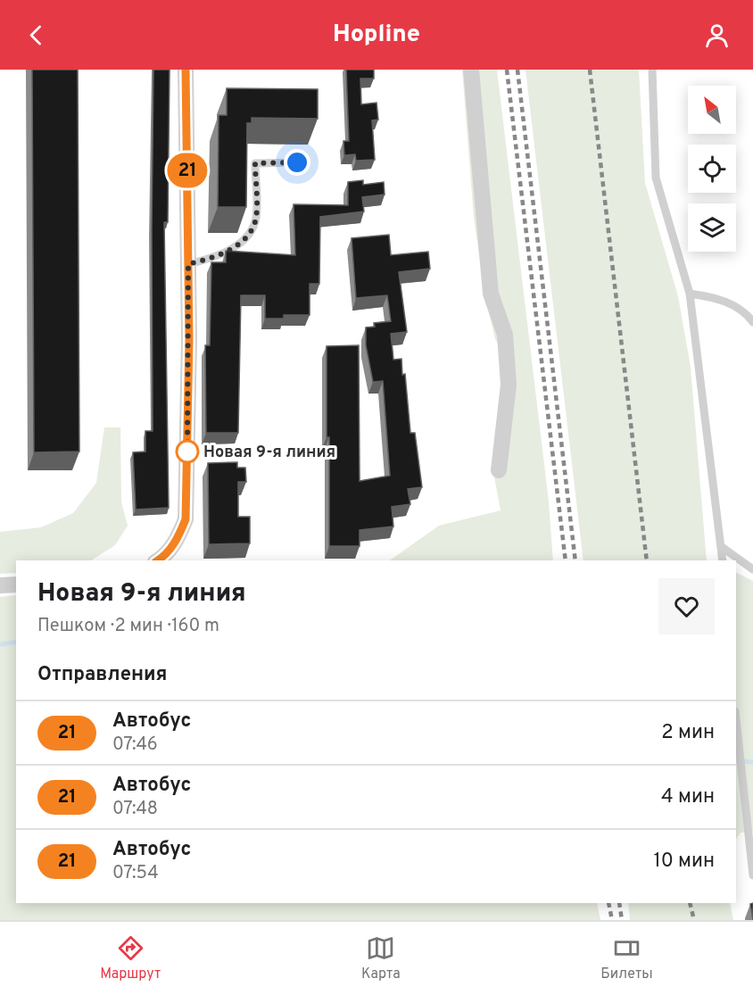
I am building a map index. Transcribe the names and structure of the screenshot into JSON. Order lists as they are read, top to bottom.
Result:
{
  "places": ["Новая 9-я линия"],
  "lines": ["bus line 21"],
  "north": "top left",
  "page": {
    "header": "Hopline",
    "on_map": "21",
    "heading": [
      ["Новая 9-я линия", "Пешком · 2 мин · 160 m"],
      "Отправления"
    ],
    "list": [
      {
        "mark": "21",
        "name": "Автобус",
        "note": "07:46",
        "value": "2 мин"
      },
      {
        "mark": "21",
        "name": "Автобус",
        "note": "07:48",
        "value": "4 мин"
      },
      {
        "mark": "21",
        "name": "Автобус",
        "note": "07:54",
        "value": "10 мин"
      }
    ],
    "tabs": ["Маршрут", "Карта", "Билеты"]
  }
}
